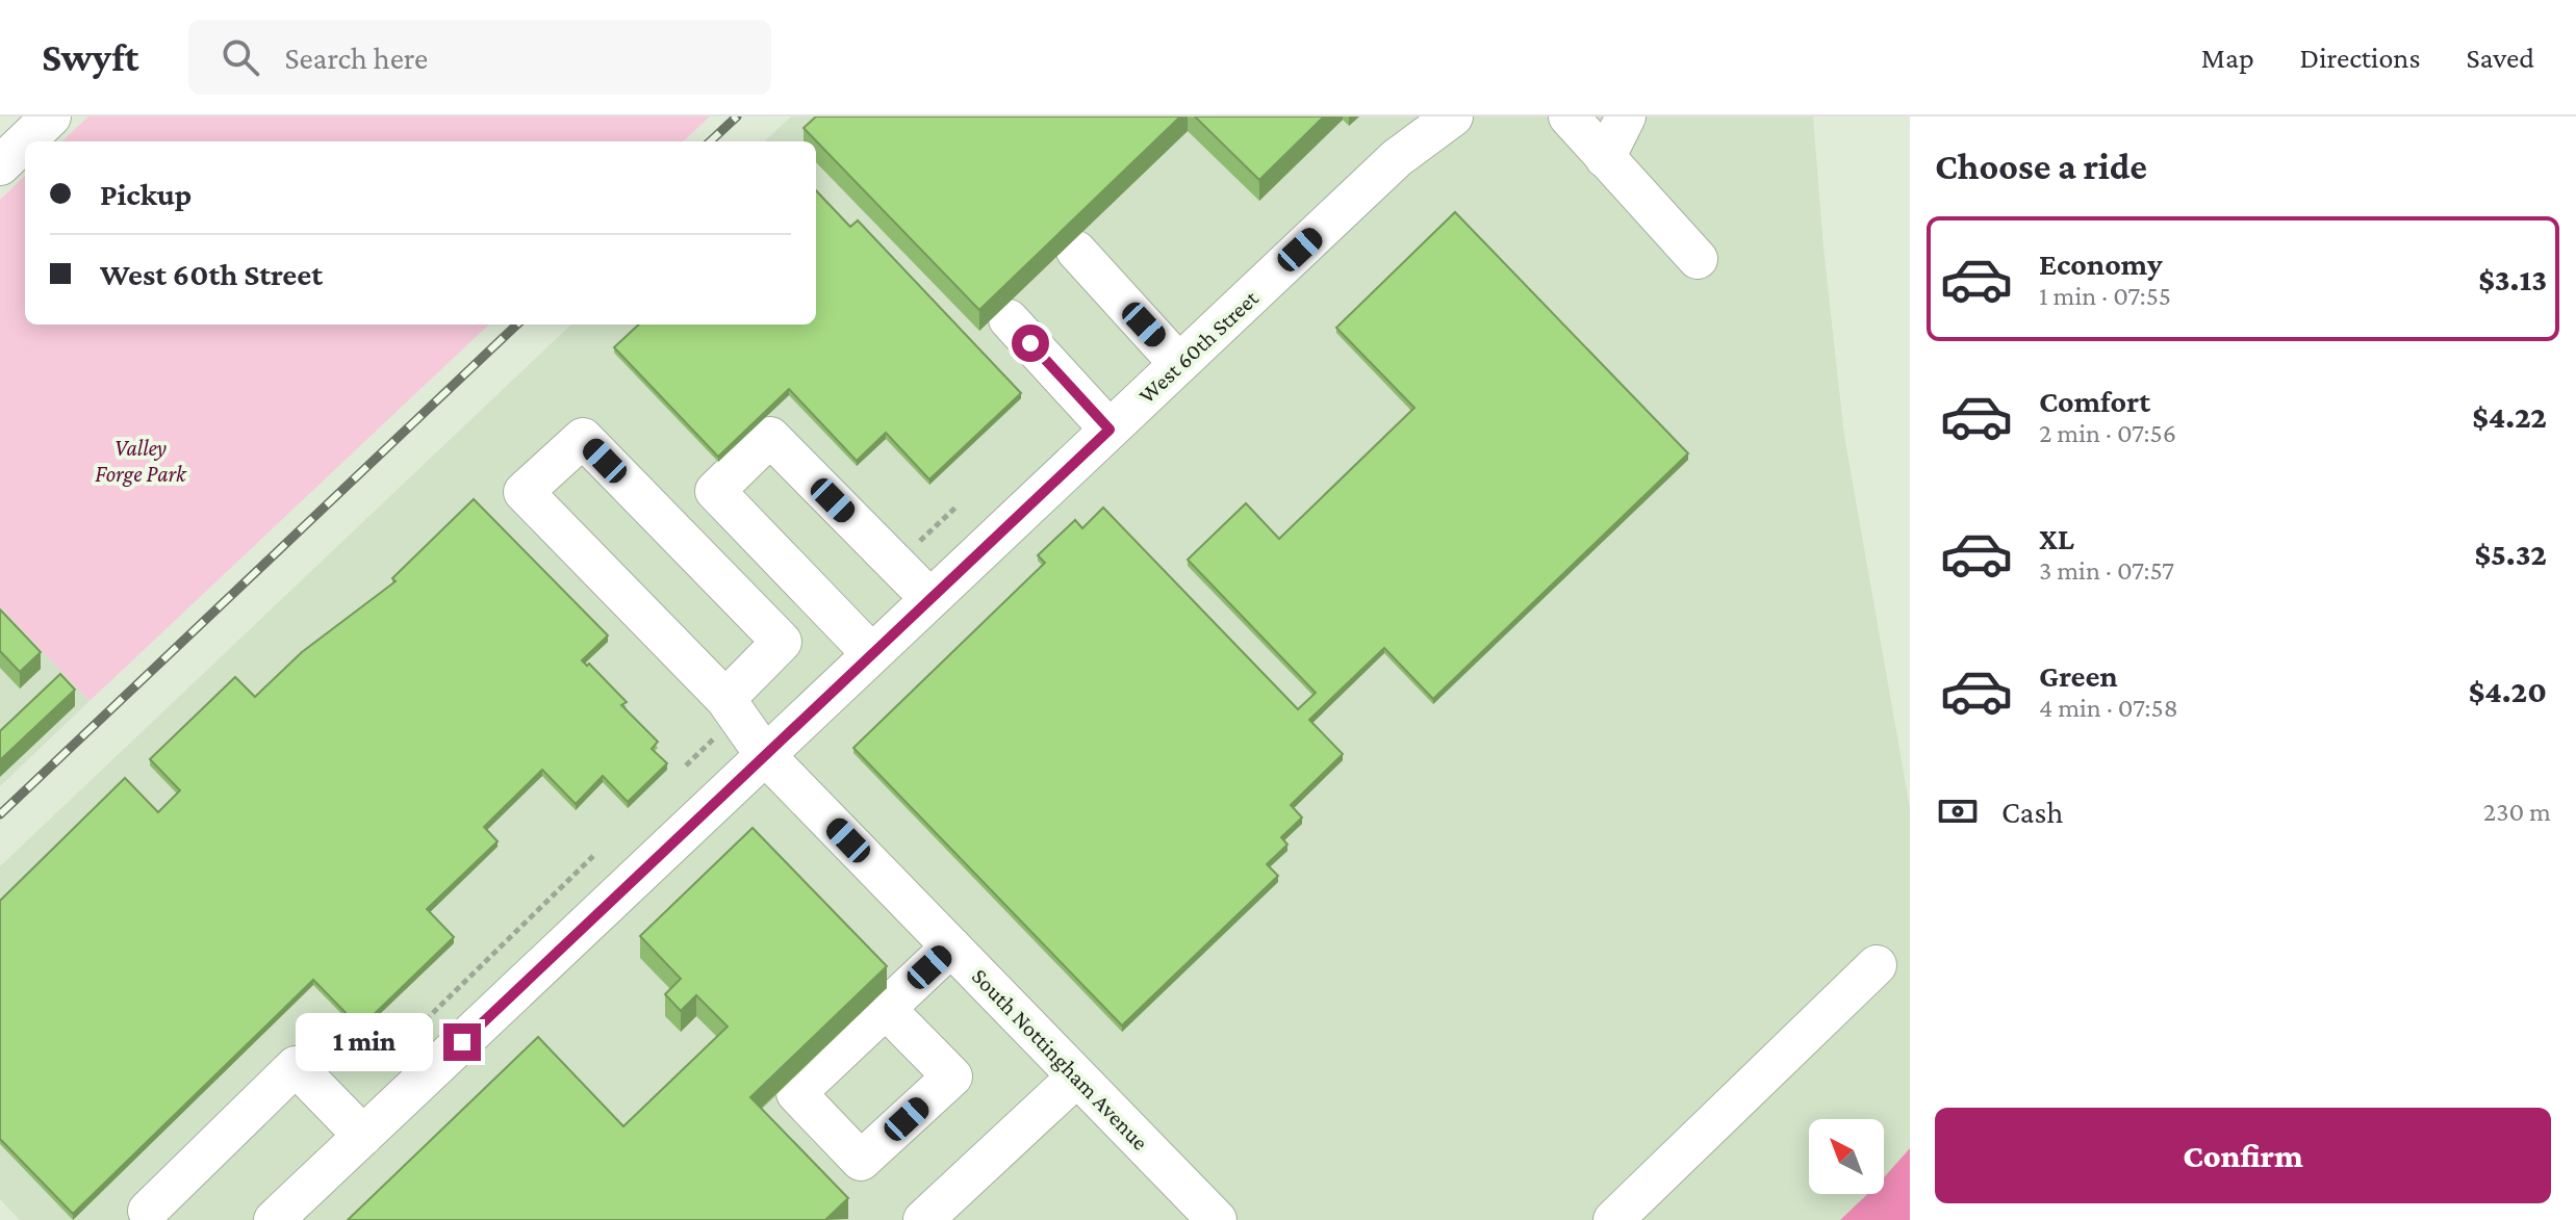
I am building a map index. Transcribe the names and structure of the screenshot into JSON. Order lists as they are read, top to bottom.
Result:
{
  "streets": {
    "street": ["West 60th Street", "South Nottingham Avenue"]
  },
  "crossings": [
    ["West 60th Street", "South Nottingham Avenue"]
  ],
  "parks": ["Valley Forge Park"],
  "north": "top left",
  "page": {
    "header": "Swyft",
    "search": "Search here",
    "nav": ["Map", "Directions", "Saved"],
    "heading": "Choose a ride",
    "banner": ["Pickup", "West 60th Street"],
    "list": [
      {
        "name": "Economy",
        "note": "1 min · 07:55",
        "value": "$3.13"
      },
      {
        "name": "Comfort",
        "note": "2 min · 07:56",
        "value": "$4.22"
      },
      {
        "name": "XL",
        "note": "3 min · 07:57",
        "value": "$5.32"
      },
      {
        "name": "Green",
        "note": "4 min · 07:58",
        "value": "$4.20"
      }
    ],
    "pay": ["Cash", "230 m"],
    "bubble": "1 min",
    "buttons": "Confirm"
  }
}
